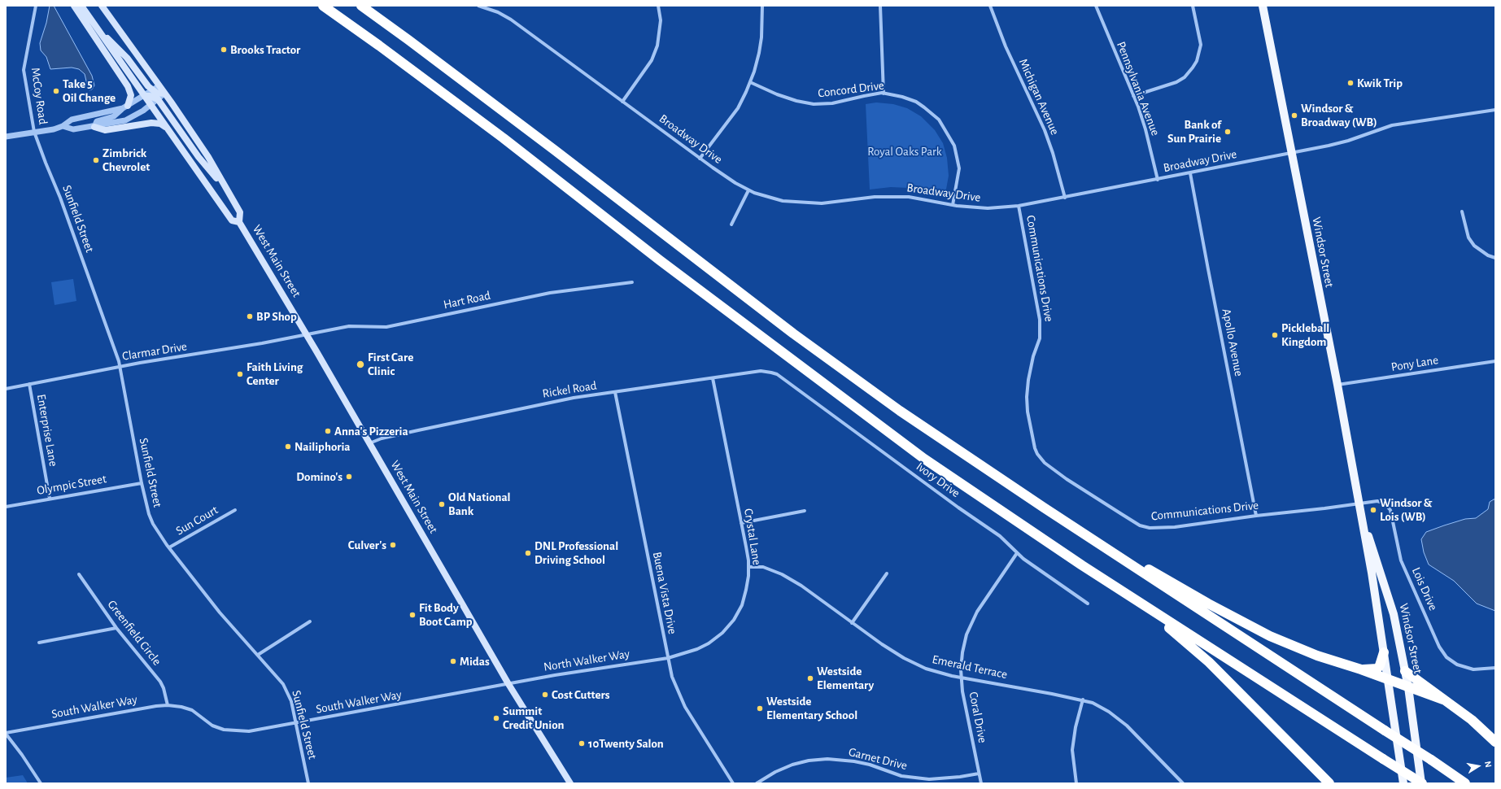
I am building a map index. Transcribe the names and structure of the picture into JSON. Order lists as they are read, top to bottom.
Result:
{
  "streets": {
    "main road": ["Windsor Street", "West Main Street"],
    "street": [
      "Pennsylvania Avenue",
      "Concord Drive",
      "McCoy Road",
      "Michigan Avenue",
      "Broadway Drive",
      "Sunfield Street",
      "Communications Drive",
      "Hart Road",
      "Apollo Avenue",
      "Clarmar Drive",
      "Pony Lane",
      "Rickel Road",
      "Enterprise Lane",
      "Ivory Drive",
      "Olympic Street",
      "Sun Court",
      "Crystal Lane",
      "Lois Drive",
      "Buena Vista Drive",
      "Greenfield Circle",
      "North Walker Way",
      "Emerald Terrace",
      "South Walker Way",
      "Coral Drive",
      "Garnet Drive"
    ]
  },
  "crossings": [
    ["Pennsylvania Avenue", "Broadway Drive"],
    ["Concord Drive", "Broadway Drive"],
    ["McCoy Road", "Sunfield Street"],
    ["Michigan Avenue", "Broadway Drive"],
    ["Broadway Drive", "Windsor Street"],
    ["Broadway Drive", "Communications Drive"],
    ["Broadway Drive", "Apollo Avenue"],
    ["Sunfield Street", "Clarmar Drive"],
    ["Sunfield Street", "Olympic Street"],
    ["Sunfield Street", "Sun Court"],
    ["Sunfield Street", "South Walker Way"],
    ["Windsor Street", "Communications Drive"],
    ["Windsor Street", "Pony Lane"],
    ["Windsor Street", "Lois Drive"],
    ["West Main Street", "Hart Road"],
    ["West Main Street", "Clarmar Drive"],
    ["West Main Street", "Rickel Road"],
    ["West Main Street", "North Walker Way"],
    ["West Main Street", "South Walker Way"],
    ["Communications Drive", "Apollo Avenue"],
    ["Communications Drive", "Lois Drive"],
    ["Hart Road", "Clarmar Drive"],
    ["Clarmar Drive", "Enterprise Lane"],
    ["Rickel Road", "Ivory Drive"],
    ["Rickel Road", "Crystal Lane"],
    ["Rickel Road", "Buena Vista Drive"],
    ["Enterprise Lane", "Olympic Street"],
    ["Ivory Drive", "Coral Drive"],
    ["Crystal Lane", "Buena Vista Drive"],
    ["Crystal Lane", "North Walker Way"],
    ["Crystal Lane", "Emerald Terrace"],
    ["Buena Vista Drive", "North Walker Way"],
    ["Greenfield Circle", "South Walker Way"],
    ["North Walker Way", "South Walker Way"],
    ["Emerald Terrace", "Coral Drive"],
    ["Coral Drive", "Garnet Drive"]
  ],
  "parks": ["Royal Oaks Park"],
  "places": [
    "Brooks Tractor",
    "Kwik Trip",
    "Take 5 Oil Change",
    "Windsor & Broadway (WB)",
    "Bank of Sun Prairie",
    "Zimbrick Chevrolet",
    "BP Shop",
    "Pickleball Kingdom",
    "First Care Clinic",
    "Faith Living Center",
    "Anna's Pizzeria",
    "Nailiphoria",
    "Domino's",
    "Old National Bank",
    "Windsor & Lois (WB)",
    "Culver's",
    "DNL Professional Driving School",
    "Fit Body Boot Camp",
    "Midas",
    "Westside Elementary",
    "Cost Cutters",
    "Westside Elementary School",
    "Summit Credit Union",
    "10Twenty Salon"
  ],
  "north": "right"
}
